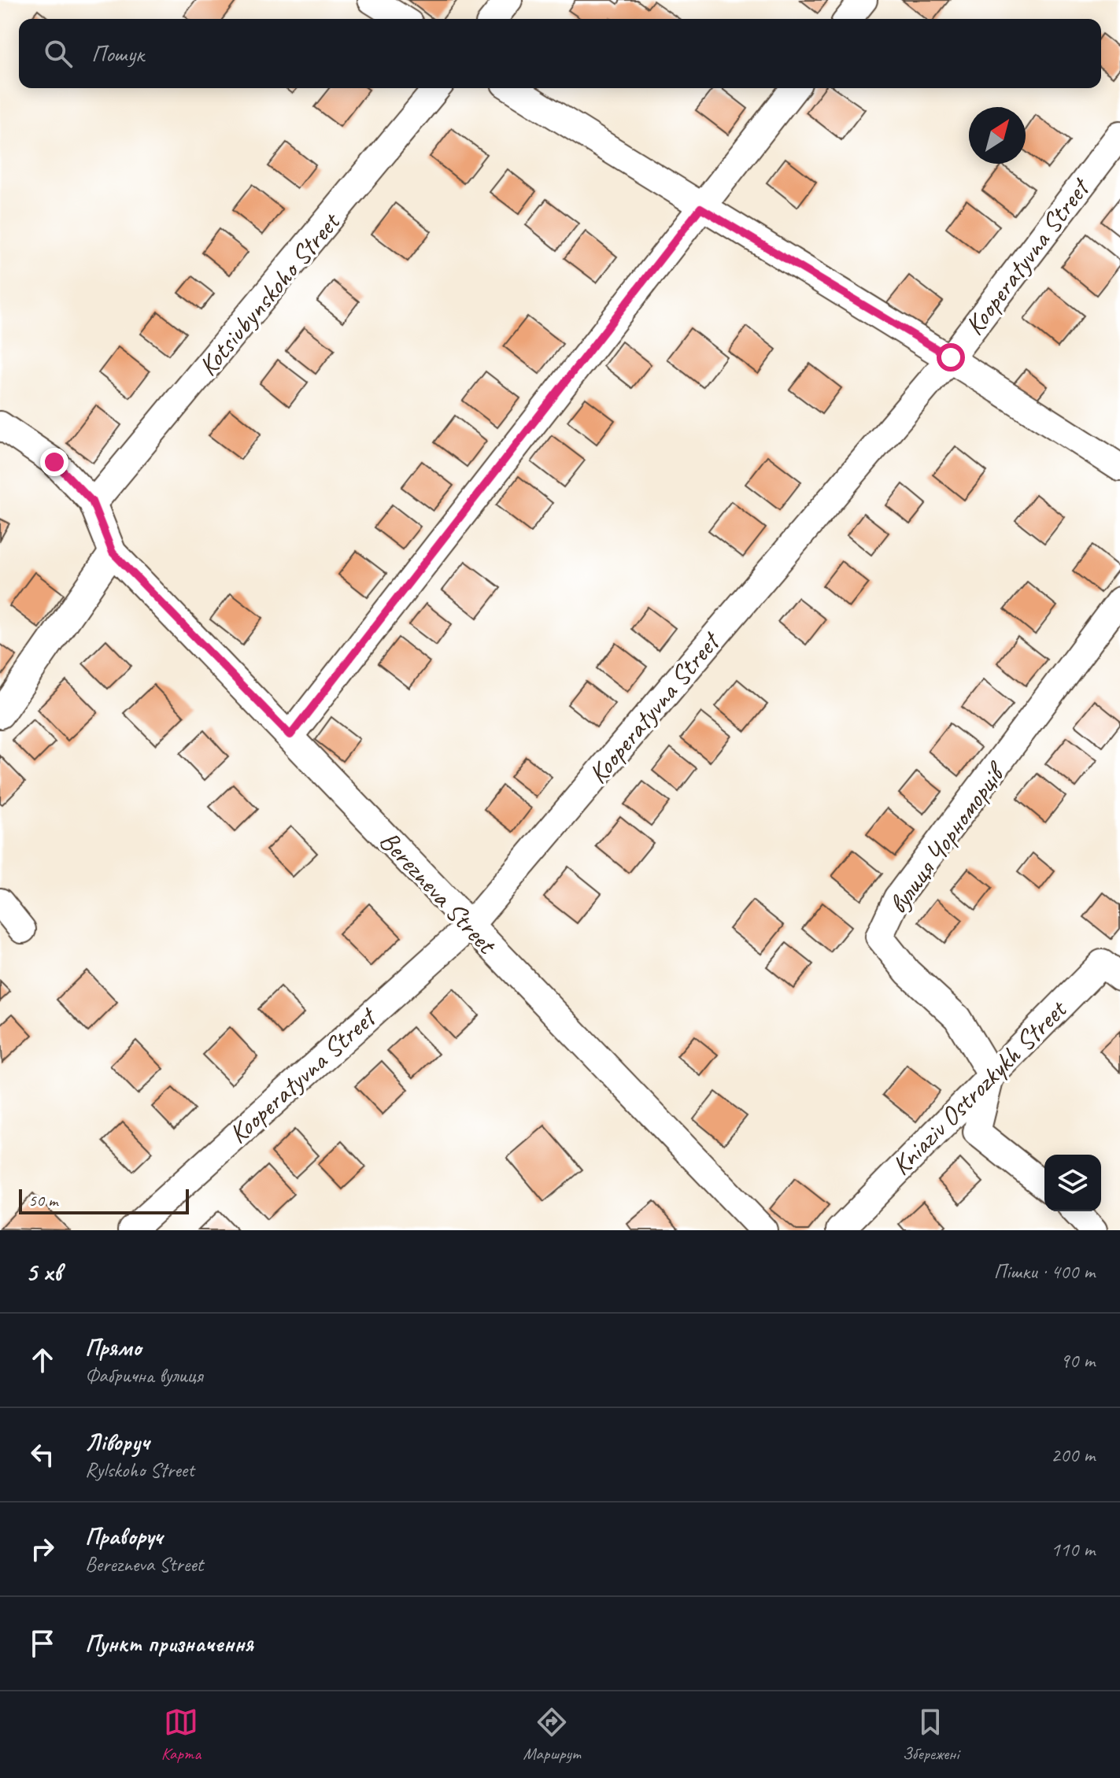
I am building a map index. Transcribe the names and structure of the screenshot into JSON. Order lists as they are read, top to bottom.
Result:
{
  "streets": {
    "street": [
      "Kooperatyvna Street",
      "Kotsiubynskoho Street",
      "вулиця Чорноморців",
      "Berezneva Street",
      "Kniaziv Ostrozkykh Street"
    ]
  },
  "crossings": [
    ["Kooperatyvna Street", "Berezneva Street"],
    ["Kotsiubynskoho Street", "Berezneva Street"],
    ["вулиця Чорноморців", "Kniaziv Ostrozkykh Street"]
  ],
  "scale_bar": "50 m",
  "north": "top right",
  "page": {
    "search": "Пошук",
    "scale": "50 m",
    "heading": ["5 хв", "Пішки · 400 m"],
    "list": [
      ["Прямо", "Фабрична вулиця", "90 m"],
      ["Ліворуч", "Rylskoho Street", "200 m"],
      ["Праворуч", "Berezneva Street", "110 m"],
      "Пункт призначення"
    ],
    "nav": ["Карта", "Маршрут", "Збережені"]
  }
}
